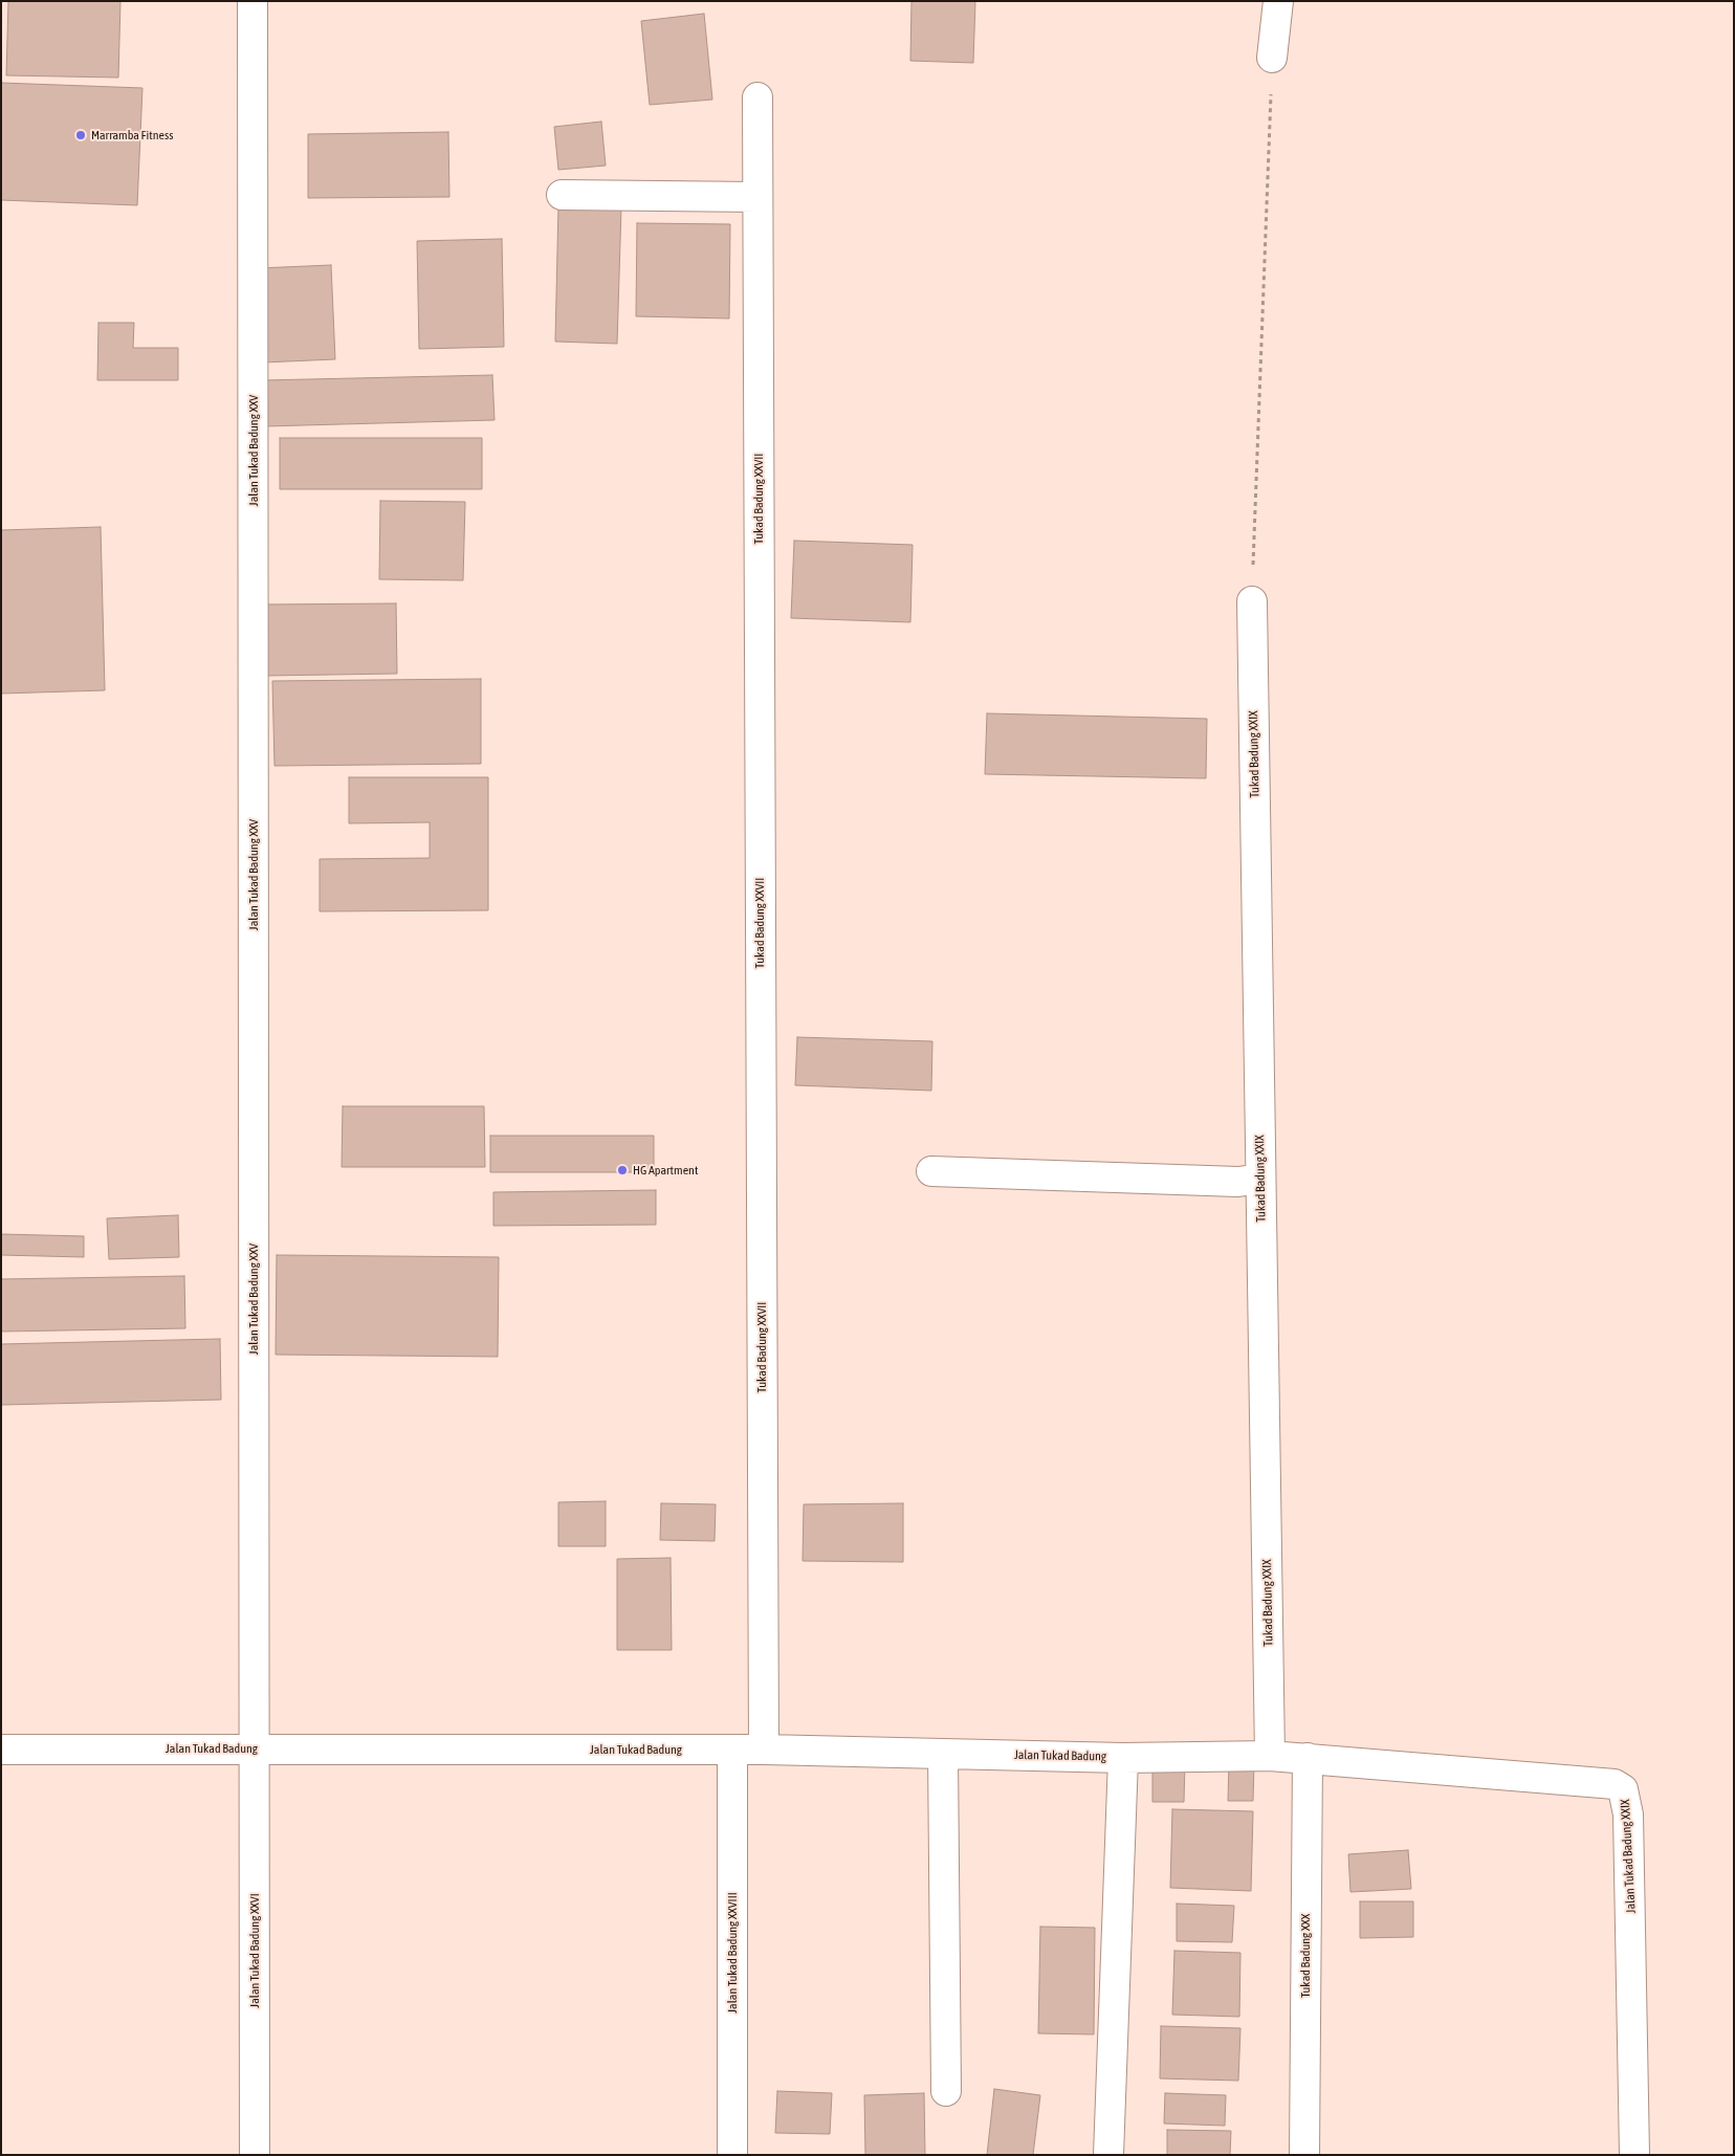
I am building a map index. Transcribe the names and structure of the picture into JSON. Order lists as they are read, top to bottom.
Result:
{
  "streets": {
    "street": [
      "Jalan Tukad Badung XXV",
      "Tukad Badung XXVII",
      "Tukad Badung XXIX",
      "Jalan Tukad Badung",
      "Jalan Tukad Badung XXIX",
      "Jalan Tukad Badung XXVI",
      "Jalan Tukad Badung XXVIII",
      "Tukad Badung XXX"
    ]
  },
  "crossings": [
    ["Jalan Tukad Badung XXV", "Jalan Tukad Badung"],
    ["Jalan Tukad Badung XXV", "Jalan Tukad Badung XXVI"],
    ["Tukad Badung XXVII", "Jalan Tukad Badung"],
    ["Tukad Badung XXIX", "Jalan Tukad Badung"],
    ["Tukad Badung XXIX", "Jalan Tukad Badung XXIX"],
    ["Jalan Tukad Badung", "Jalan Tukad Badung XXIX"],
    ["Jalan Tukad Badung", "Jalan Tukad Badung XXVI"],
    ["Jalan Tukad Badung", "Jalan Tukad Badung XXVIII"],
    ["Jalan Tukad Badung XXIX", "Tukad Badung XXX"]
  ],
  "places": ["Marramba Fitness", "HG Apartment"]
}
